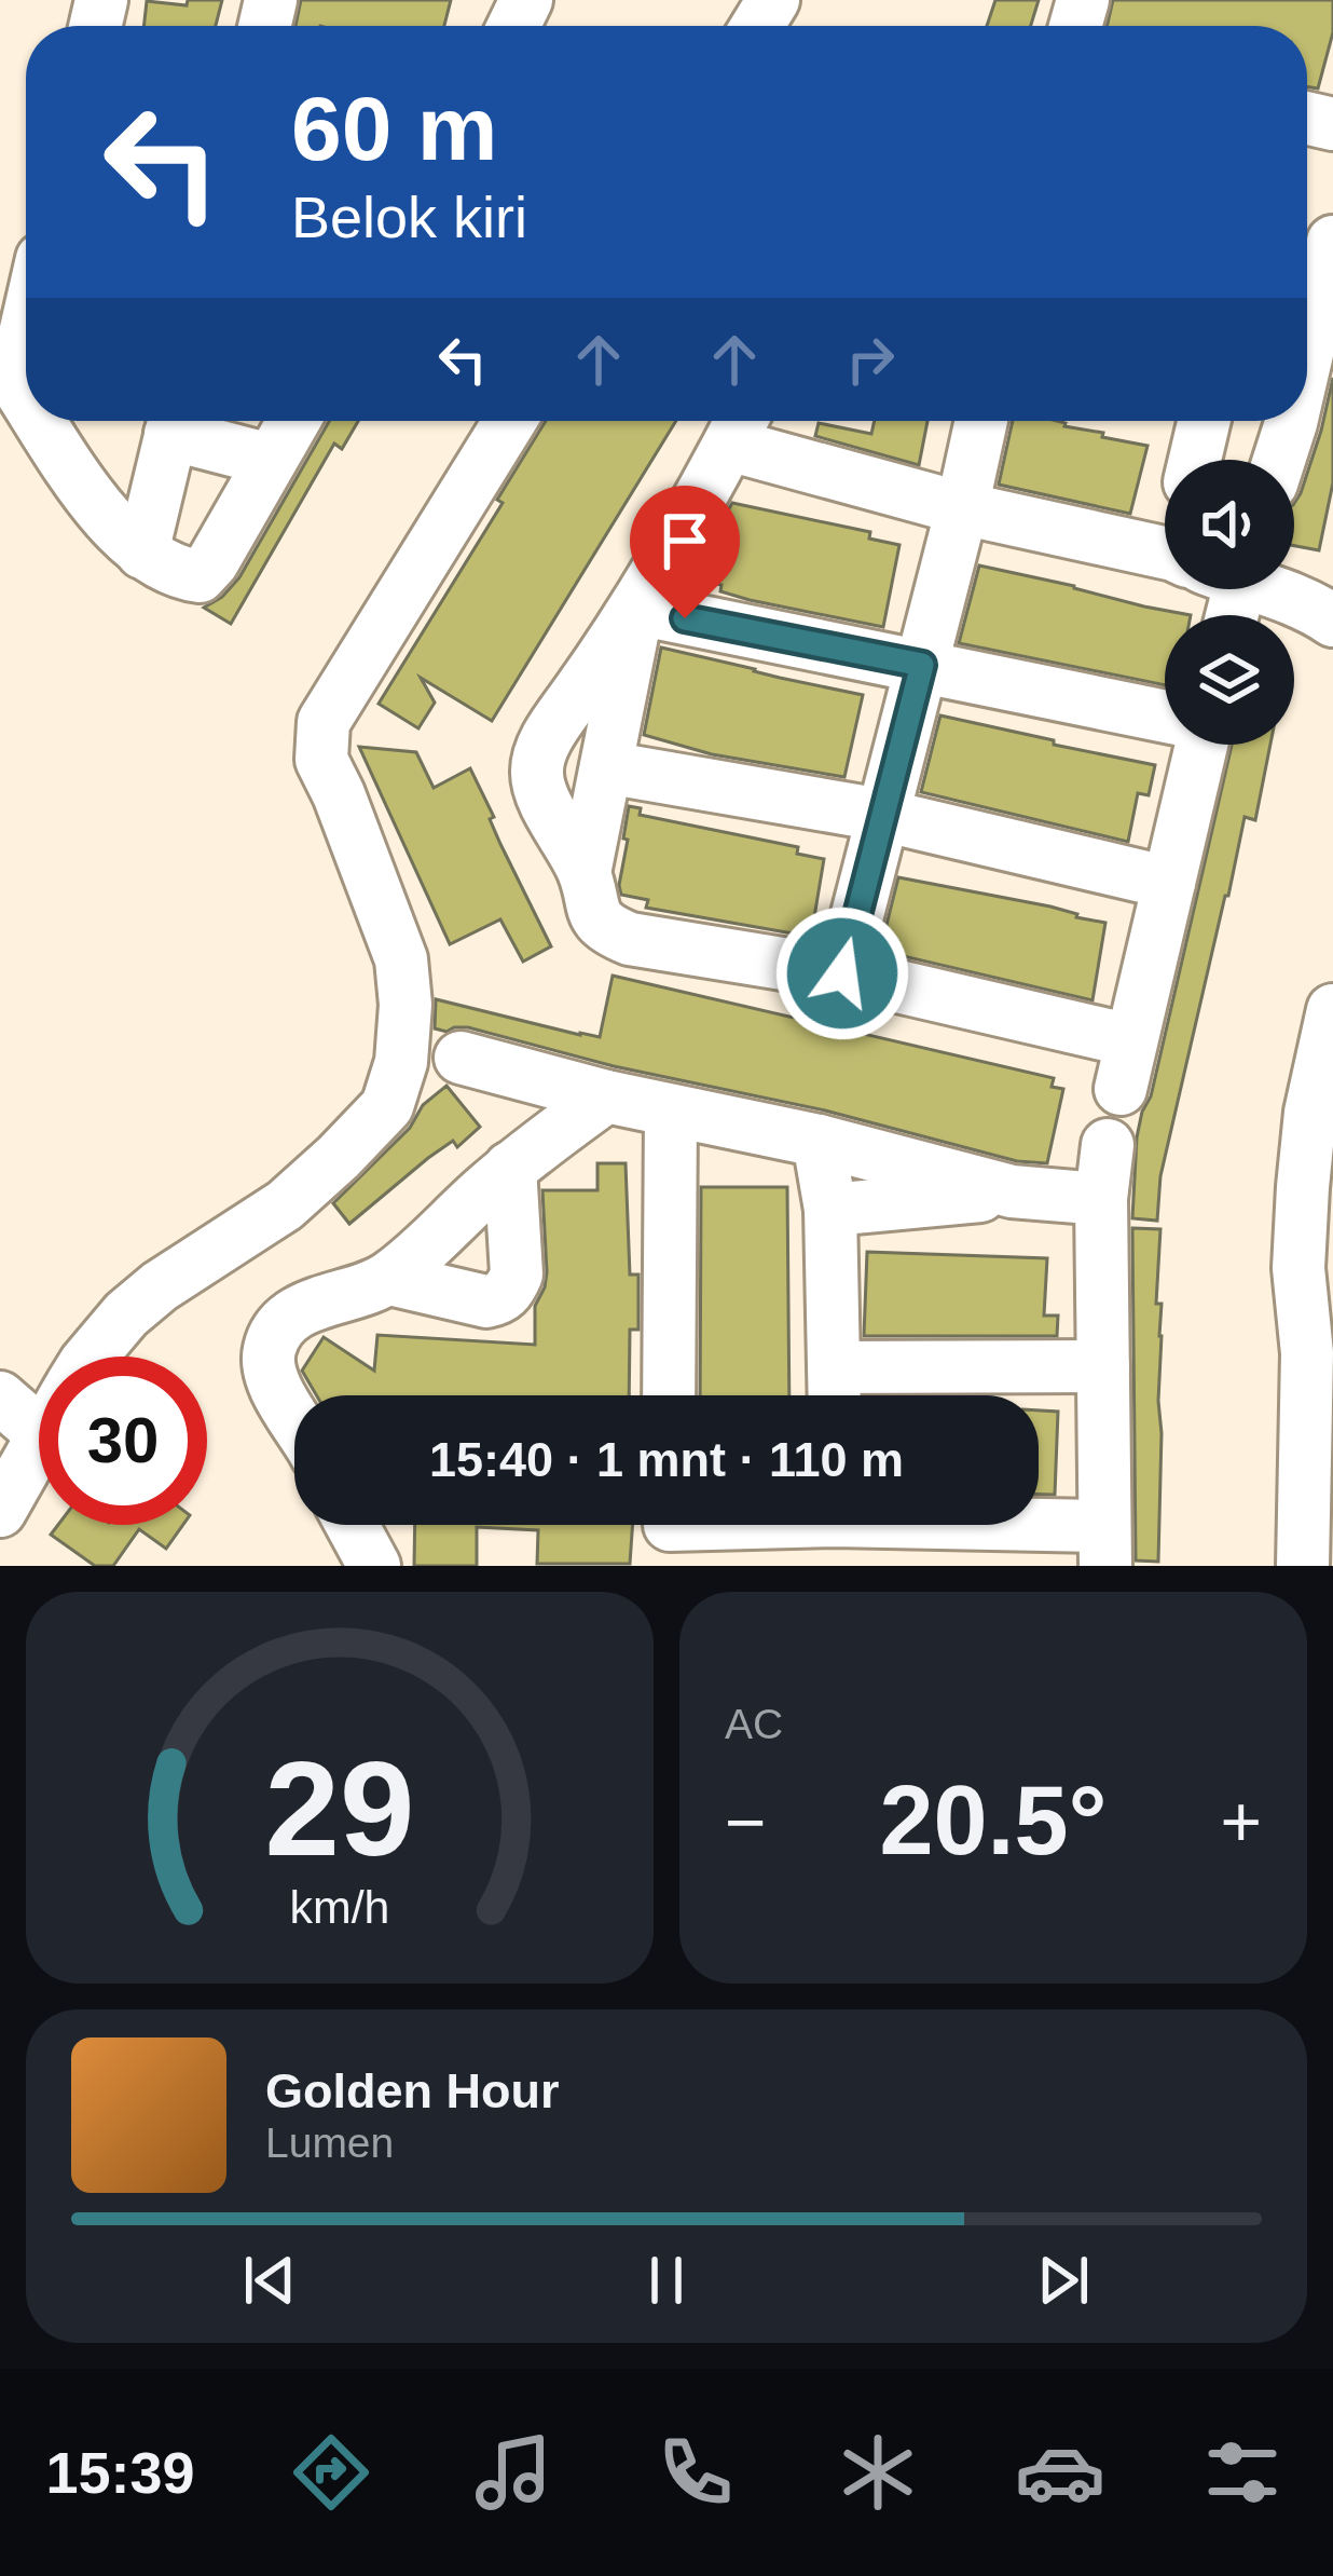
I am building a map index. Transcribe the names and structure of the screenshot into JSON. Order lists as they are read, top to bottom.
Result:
{
  "page": {
    "turn": ["60 m", "Belok kiri"],
    "limit": "30",
    "trip": "15:40 · 1 mnt · 110 m",
    "tile": "AC",
    "heat": ["−", "20.5°", "+"],
    "song": ["Golden Hour", "Lumen"],
    "tabs": "15:39",
    "gauge": ["29", "km/h"]
  }
}
